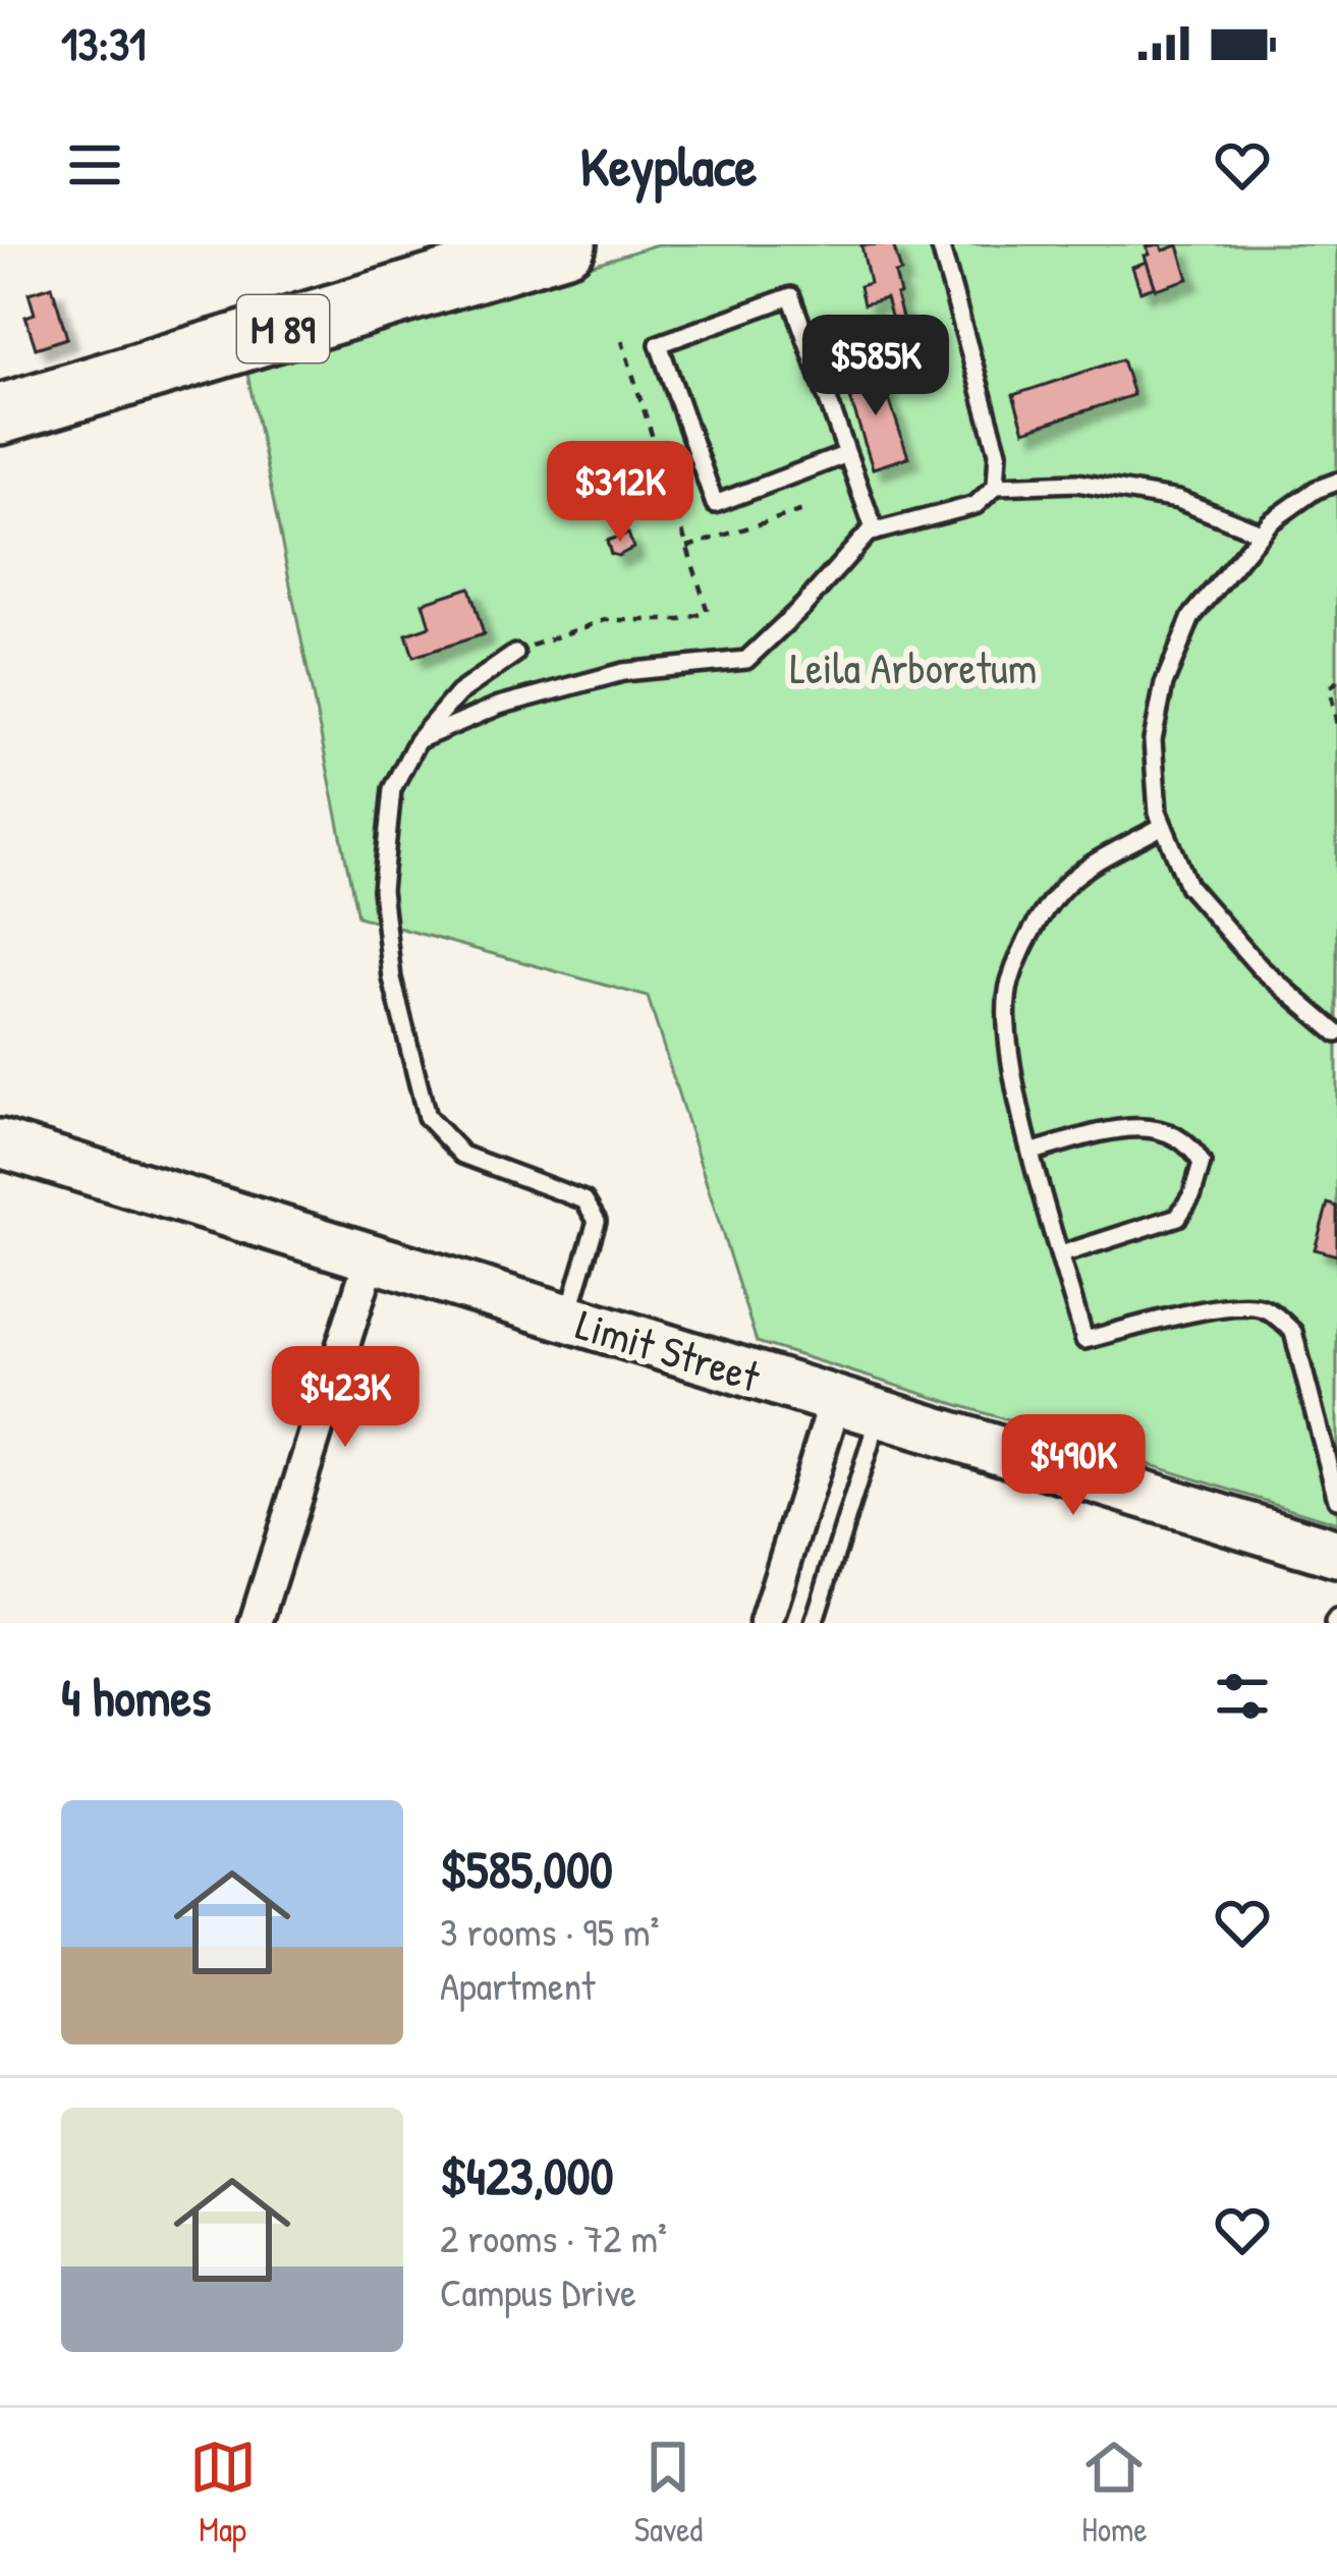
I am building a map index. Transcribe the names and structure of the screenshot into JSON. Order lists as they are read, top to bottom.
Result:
{
  "streets": {
    "highway": ["M 89"],
    "street": ["Limit Street"]
  },
  "parks": ["Leila Arboretum"],
  "page": {
    "status": "13:31",
    "header": "Keyplace",
    "price": [
      "$585K",
      "$312K",
      "$423K",
      "$490K"
    ],
    "heading": "4 homes",
    "list": [
      {
        "name": "$585,000",
        "note": "3 rooms · 95 m² · Apartment"
      },
      {
        "name": "$423,000",
        "note": "2 rooms · 72 m² · Campus Drive"
      }
    ],
    "tabs": ["Map", "Saved", "Home"]
  }
}
